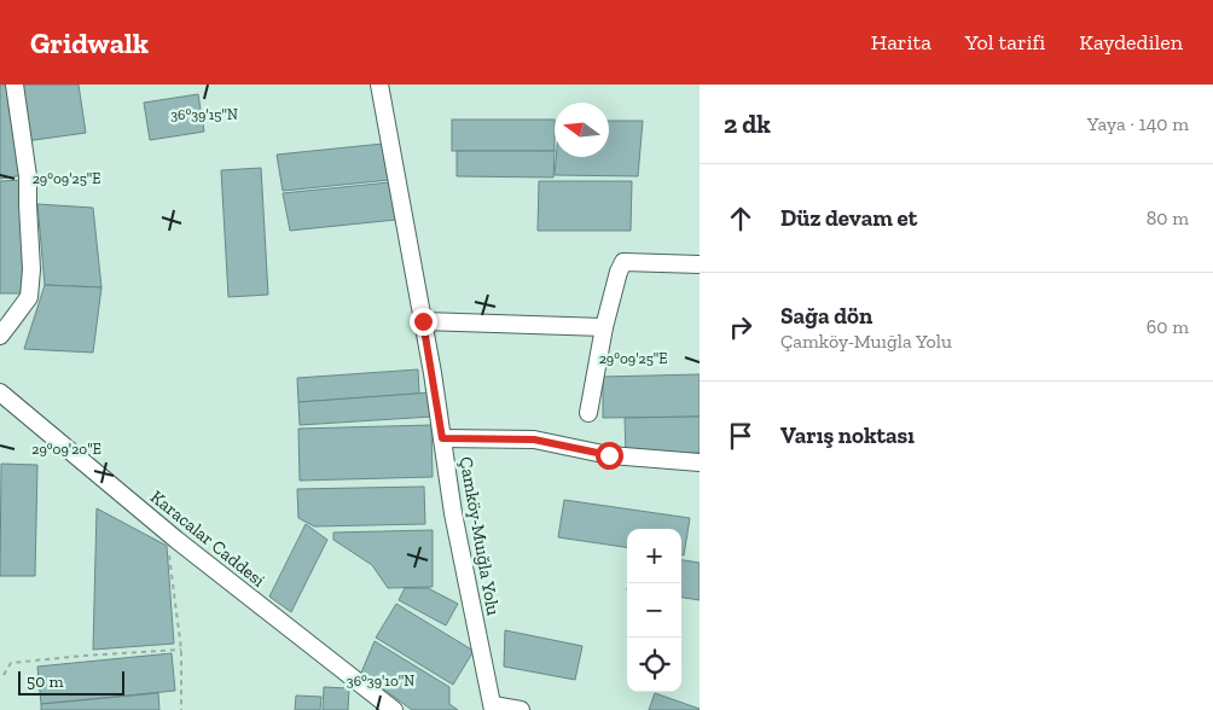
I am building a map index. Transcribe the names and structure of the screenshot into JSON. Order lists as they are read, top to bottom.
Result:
{
  "streets": {
    "street": ["Çamköy-Muığla Yolu", "Karacalar Caddesi"]
  },
  "scale_bar": "50 m",
  "north": "left",
  "page": {
    "header": "Gridwalk",
    "nav": ["Harita", "Yol tarifi", "Kaydedilen"],
    "heading": ["2 dk", "Yaya · 140 m"],
    "list": [
      ["Düz devam et", "80 m"],
      ["Sağa dön", "Çamköy-Muığla Yolu", "60 m"],
      "Varış noktası"
    ],
    "map_buttons": ["+", "−"],
    "scale": "50 m"
  },
  "coordinates": [
    "36°39'15\"N",
    "29°09'25\"E",
    "29°09'20\"E",
    "36°39'10\"N"
  ]
}
